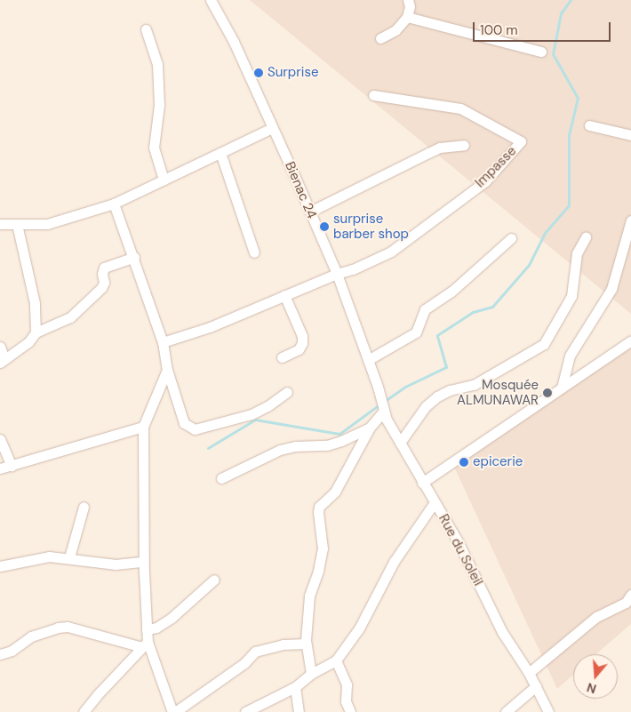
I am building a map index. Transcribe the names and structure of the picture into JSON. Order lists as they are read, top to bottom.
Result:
{
  "streets": {
    "street": ["Impasse", "Bienac 24", "Rue du Soleil"]
  },
  "crossings": [
    ["Impasse", "Bienac 24"],
    ["Bienac 24", "Rue du Soleil"]
  ],
  "places": [
    "Surprise",
    "surprise barber shop",
    "Mosquée ALMUNAWAR",
    "epicerie"
  ],
  "scale_bar": "100 m",
  "north": "bottom"
}
